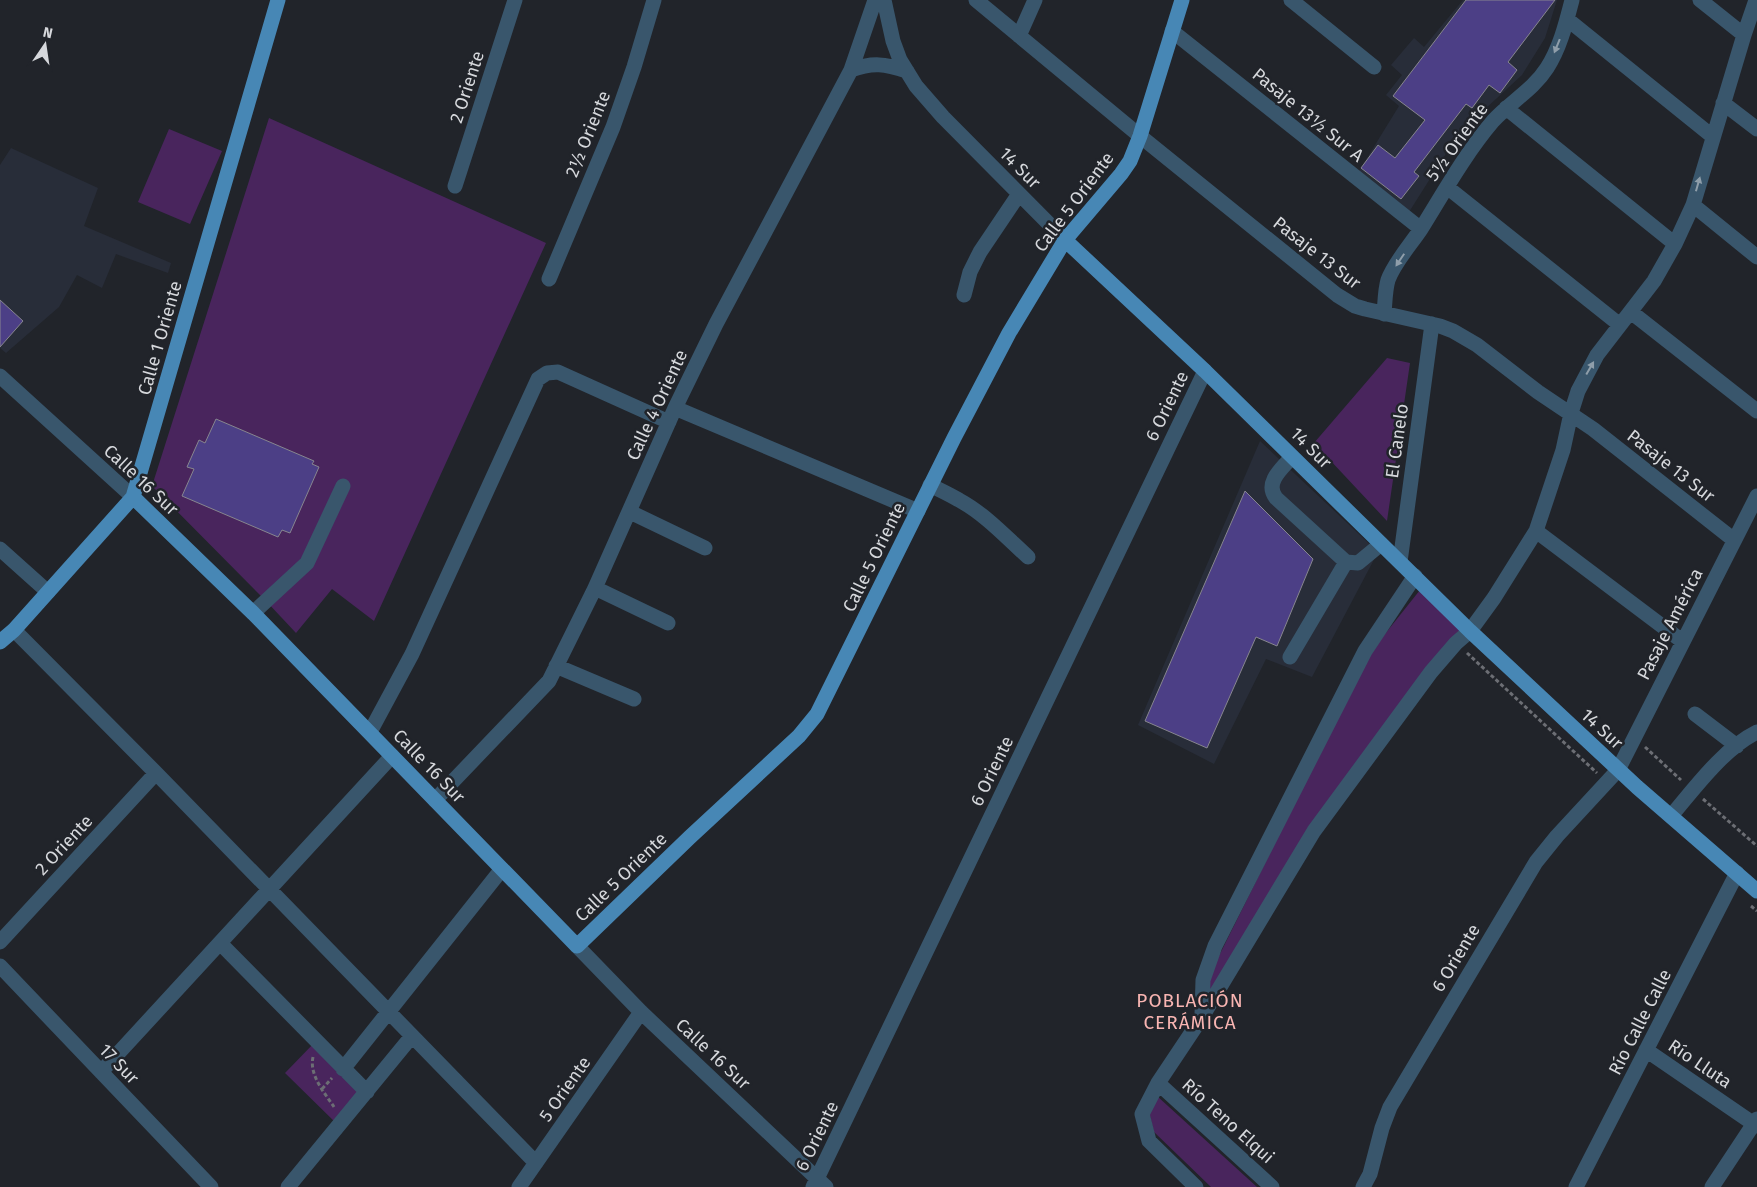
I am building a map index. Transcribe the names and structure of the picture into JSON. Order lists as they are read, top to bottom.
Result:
{
  "streets": {
    "main road": [
      "14 Sur",
      "Calle 5 Oriente",
      "Calle 1 Oriente",
      "Calle 16 Sur"
    ],
    "street": [
      "2 Oriente",
      "Pasaje 13½ Sur A",
      "2½ Oriente",
      "5½ Oriente",
      "Pasaje 13 Sur",
      "Calle 4 Oriente",
      "6 Oriente",
      "El Canelo",
      "Pasaje América",
      "Río Calle Calle",
      "17 Sur",
      "Río Lluta",
      "5 Oriente",
      "Río Teno Elqui"
    ]
  },
  "crossings": [
    ["Pasaje 13½ Sur A", "5½ Oriente"],
    ["Pasaje 13½ Sur A", "Calle 5 Oriente"],
    ["5½ Oriente", "Pasaje 13 Sur"],
    ["14 Sur", "Calle 5 Oriente"],
    ["14 Sur", "6 Oriente"],
    ["14 Sur", "El Canelo"],
    ["14 Sur", "Pasaje América"],
    ["14 Sur", "Río Calle Calle"],
    ["Calle 5 Oriente", "Pasaje 13 Sur"],
    ["Calle 5 Oriente", "Calle 16 Sur"],
    ["Pasaje 13 Sur", "El Canelo"],
    ["Pasaje 13 Sur", "Pasaje América"],
    ["Calle 1 Oriente", "Calle 16 Sur"],
    ["Calle 4 Oriente", "Calle 16 Sur"],
    ["6 Oriente", "Calle 16 Sur"],
    ["6 Oriente", "Pasaje América"],
    ["Calle 16 Sur", "5 Oriente"],
    ["Río Calle Calle", "Río Lluta"]
  ],
  "one_way": ["5½ Oriente"],
  "districts": ["POBLACIÓN CERÁMICA"],
  "north": "top"
}
